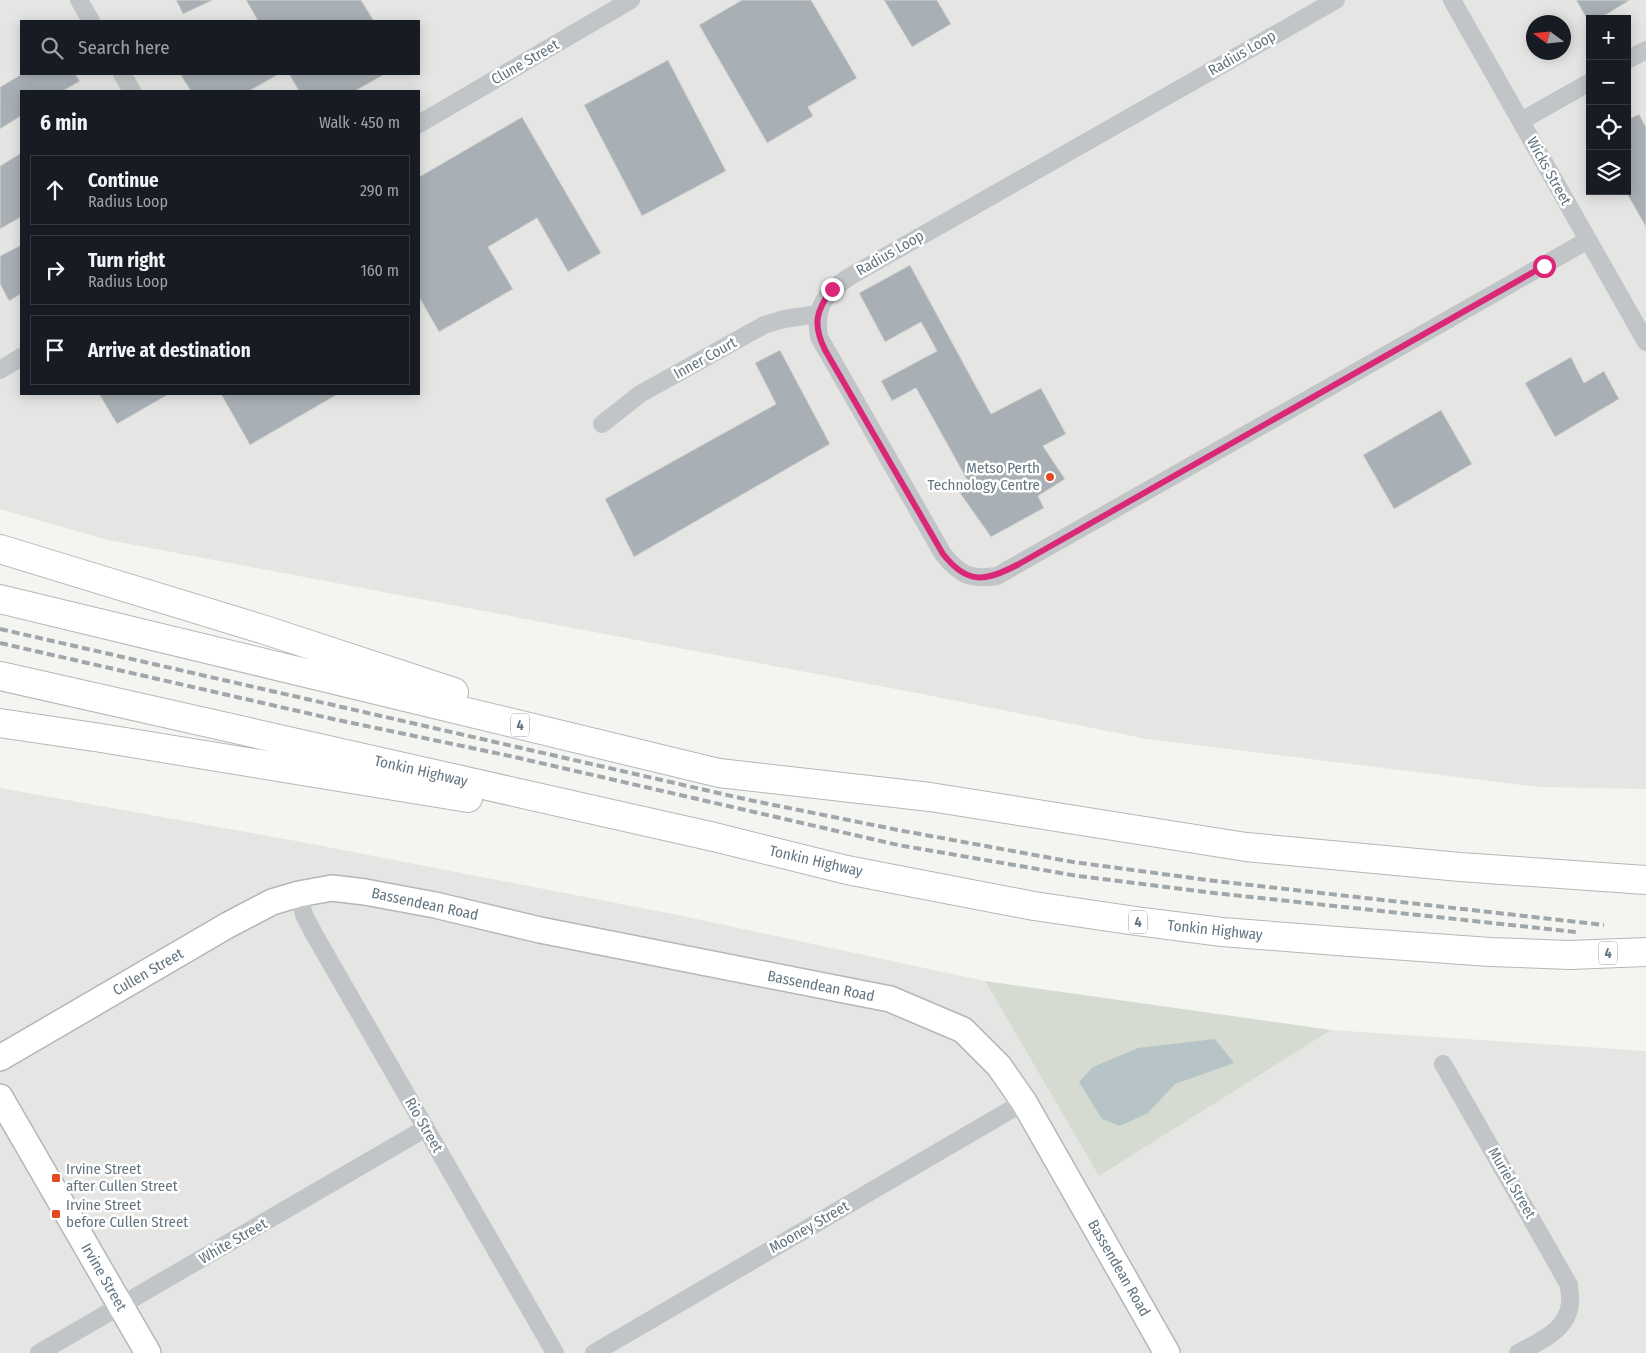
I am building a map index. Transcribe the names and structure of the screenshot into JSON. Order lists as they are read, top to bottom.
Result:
{
  "streets": {
    "highway": ["4", "Tonkin Highway"],
    "street": [
      "Radius Loop",
      "Clune Street",
      "Wicks Street",
      "Inner Court",
      "Bassendean Road",
      "Cullen Street",
      "Rio Street",
      "Muriel Street",
      "Mooney Street",
      "White Street",
      "Irvine Street"
    ]
  },
  "crossings": [
    ["Radius Loop", "Inner Court"],
    ["Bassendean Road", "Cullen Street"],
    ["Bassendean Road", "Rio Street"],
    ["Bassendean Road", "Mooney Street"],
    ["Cullen Street", "Rio Street"],
    ["Rio Street", "White Street"],
    ["White Street", "Irvine Street"]
  ],
  "places": {
    "other": ["Metso Perth Technology Centre"],
    "transit": ["Irvine Street after Cullen Street", "Irvine Street before Cullen Street"]
  },
  "north": "left",
  "page": {
    "map_buttons": ["+", "−"],
    "search": "Search here",
    "heading": ["6 min", "Walk · 450 m"],
    "list": [
      ["Continue", "Radius Loop", "290 m"],
      ["Turn right", "Radius Loop", "160 m"],
      "Arrive at destination"
    ]
  }
}
